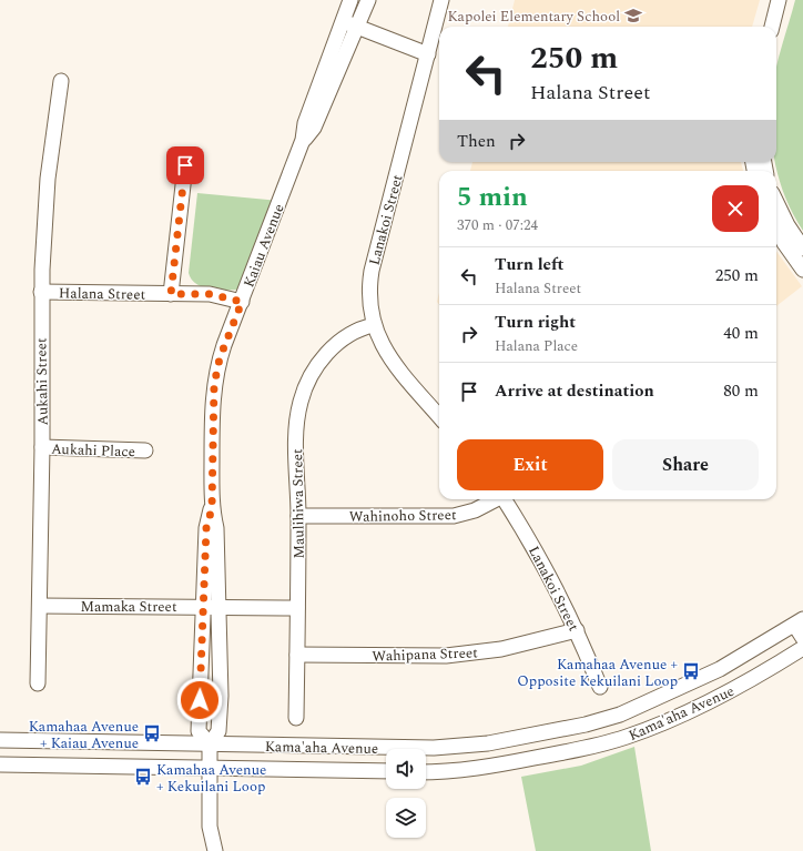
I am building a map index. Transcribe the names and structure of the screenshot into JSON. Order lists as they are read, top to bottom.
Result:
{
  "streets": {
    "street": [
      "Lanakoi Street",
      "Kaiau Avenue",
      "Halana Street",
      "Aukahi Street",
      "Aukahi Place",
      "Maulihiwa Street",
      "Wahinoho Street",
      "Mamaka Street",
      "Wahipana Street",
      "Kama'aha Avenue"
    ]
  },
  "crossings": [
    ["Lanakoi Street", "Maulihiwa Street"],
    ["Lanakoi Street", "Wahipana Street"],
    ["Kaiau Avenue", "Halana Street"],
    ["Kaiau Avenue", "Mamaka Street"],
    ["Kaiau Avenue", "Kama'aha Avenue"],
    ["Halana Street", "Aukahi Street"],
    ["Aukahi Street", "Aukahi Place"],
    ["Aukahi Street", "Mamaka Street"],
    ["Maulihiwa Street", "Wahinoho Street"],
    ["Maulihiwa Street", "Mamaka Street"],
    ["Maulihiwa Street", "Wahipana Street"]
  ],
  "places": {
    "school or university": ["Kapolei Elementary School"],
    "bus stop": ["Kamahaa Avenue + Opposite Kekuilani Loop", "Kamahaa Avenue + Kaiau Avenue", "Kamahaa Avenue + Kekuilani Loop"]
  },
  "page": {
    "turn": ["250 m", "Halana Street"],
    "then": "Then",
    "heading": ["5 min", "370 m · 07:24"],
    "list": [
      {
        "name": "Turn left",
        "note": "Halana Street",
        "value": "250 m"
      },
      {
        "name": "Turn right",
        "note": "Halana Place",
        "value": "40 m"
      },
      {
        "name": "Arrive at destination",
        "value": "80 m"
      }
    ],
    "buttons": ["Exit", "Share"]
  }
}
